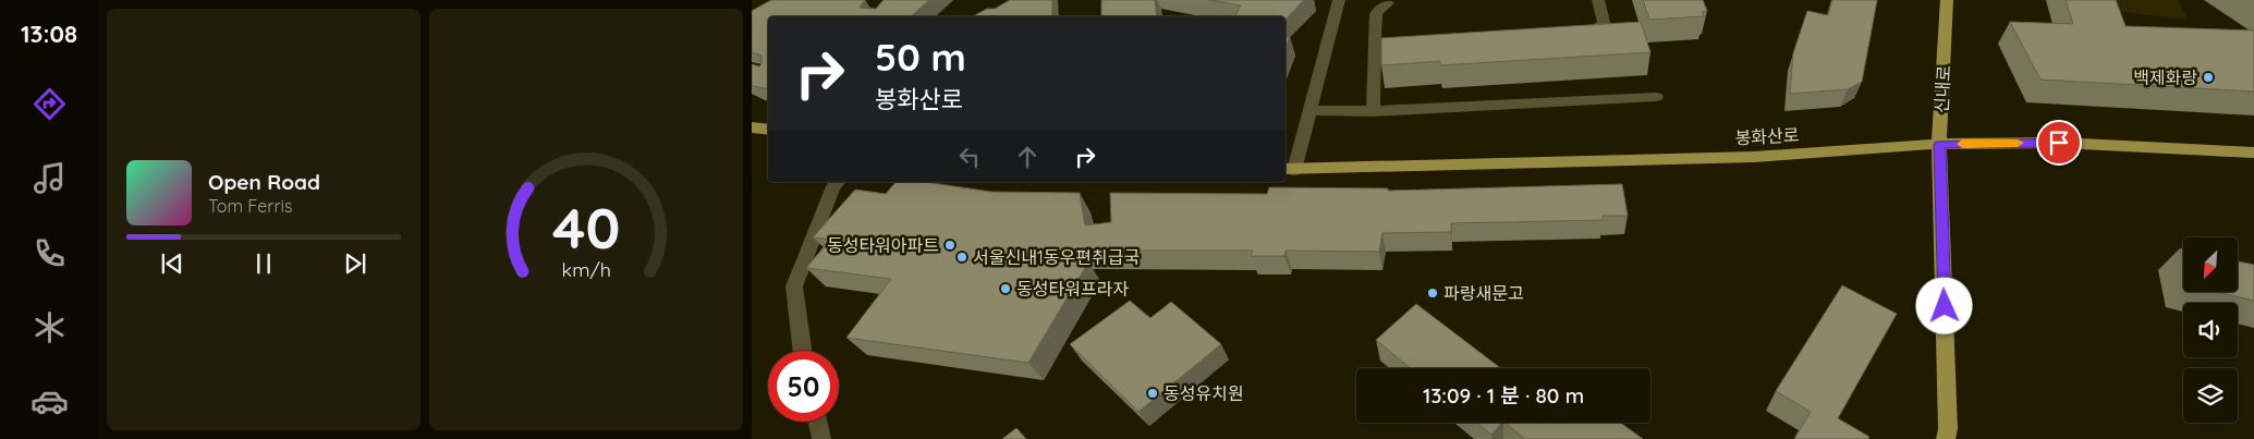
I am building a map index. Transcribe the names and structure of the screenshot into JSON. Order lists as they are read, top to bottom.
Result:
{
  "streets": {
    "main road": ["신내로", "봉화산로"]
  },
  "crossings": [
    ["신내로", "봉화산로"]
  ],
  "places": [
    "백제화랑",
    "동성타워아파트",
    "서울신내1동우편취급국",
    "동성타워프라자",
    "파랑새문고",
    "동성유치원"
  ],
  "north": "bottom left",
  "page": {
    "tabs": "13:08",
    "turn": ["50 m", "봉화산로"],
    "song": ["Open Road", "Tom Ferris"],
    "limit": "50",
    "trip": "13:09 · 1 분 · 80 m",
    "gauge": ["40", "km/h"]
  }
}
